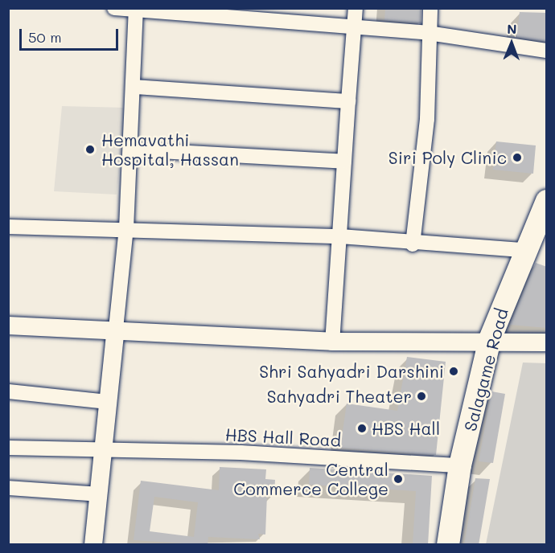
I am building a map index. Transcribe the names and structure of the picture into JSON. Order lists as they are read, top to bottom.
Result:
{
  "streets": {
    "main road": ["Salagame Road"],
    "street": ["HBS Hall Road"]
  },
  "crossings": [
    ["Salagame Road", "HBS Hall Road"]
  ],
  "places": [
    "Hemavathi Hospital, Hassan",
    "Siri Poly Clinic",
    "Shri Sahyadri Darshini",
    "Sahyadri Theater",
    "HBS Hall",
    "Central Commerce College"
  ],
  "scale_bar": "50 m",
  "north": "top"
}
